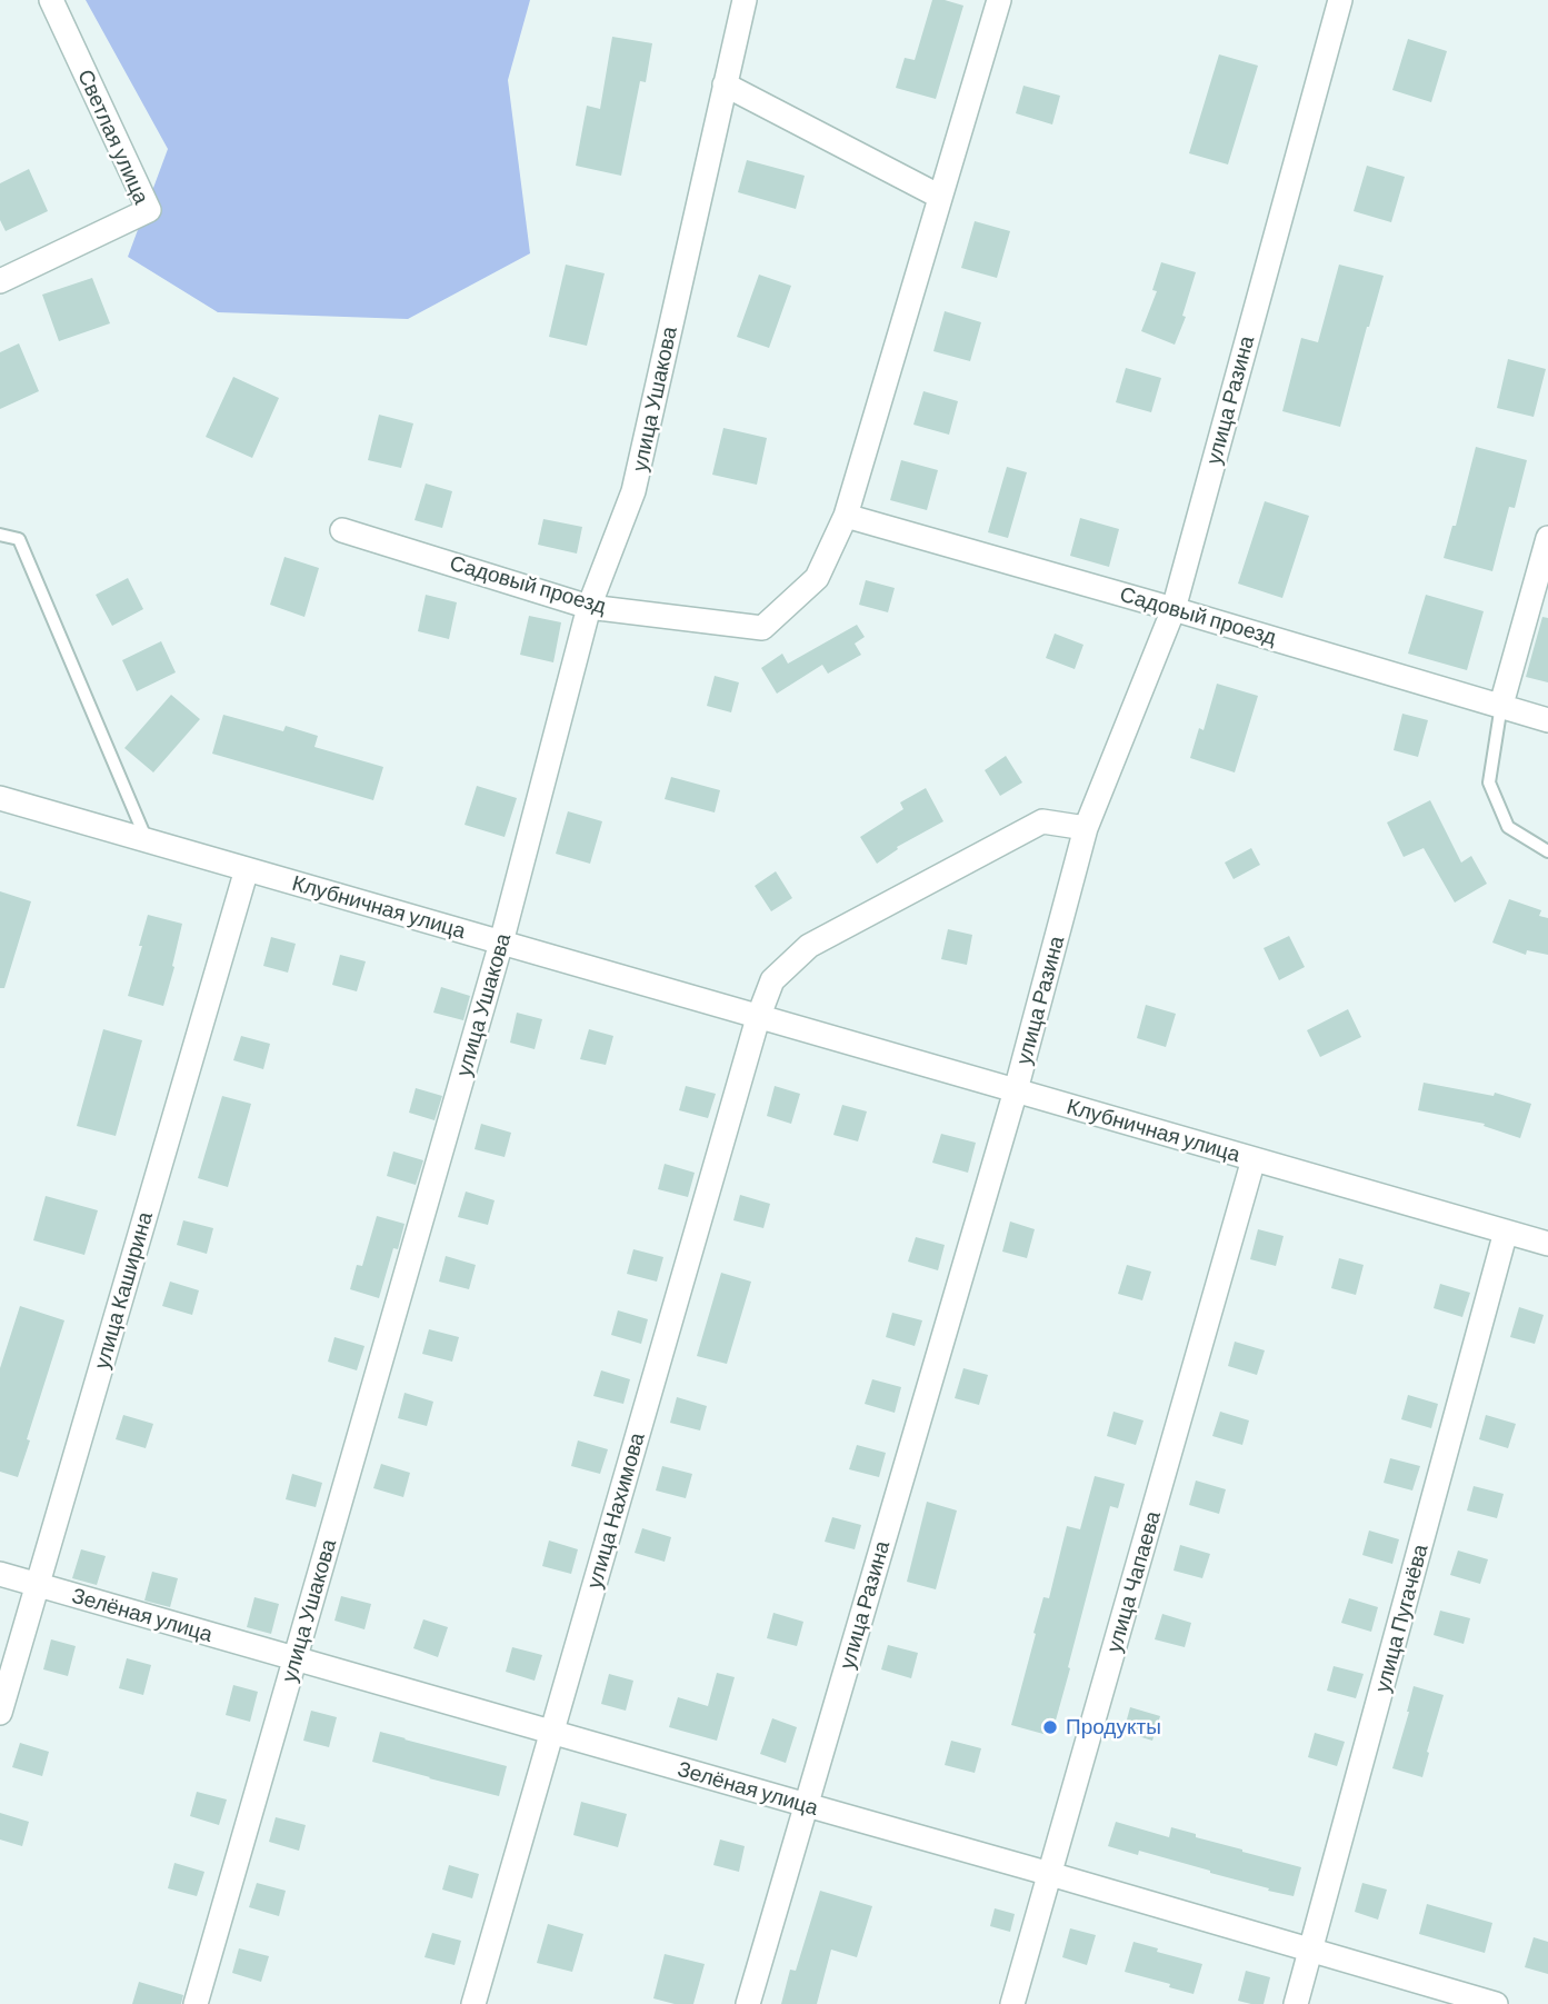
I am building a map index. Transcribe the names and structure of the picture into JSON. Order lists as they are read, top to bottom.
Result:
{
  "streets": {
    "street": [
      "Светлая улица",
      "улица Ушакова",
      "улица Разина",
      "Садовый проезд",
      "Клубничная улица",
      "улица Каширина",
      "улица Нахимова",
      "улица Чапаева",
      "Зелёная улица",
      "улица Пугачёва"
    ]
  },
  "crossings": [
    ["улица Ушакова", "Садовый проезд"],
    ["улица Ушакова", "Клубничная улица"],
    ["улица Ушакова", "Зелёная улица"],
    ["улица Разина", "Садовый проезд"],
    ["улица Разина", "Клубничная улица"],
    ["улица Разина", "Зелёная улица"],
    ["Клубничная улица", "улица Каширина"],
    ["Клубничная улица", "улица Нахимова"],
    ["Клубничная улица", "улица Чапаева"],
    ["Клубничная улица", "улица Пугачёва"],
    ["улица Каширина", "Зелёная улица"],
    ["улица Нахимова", "Зелёная улица"],
    ["улица Чапаева", "Зелёная улица"],
    ["Зелёная улица", "улица Пугачёва"]
  ],
  "places": ["Продукты"]
}
